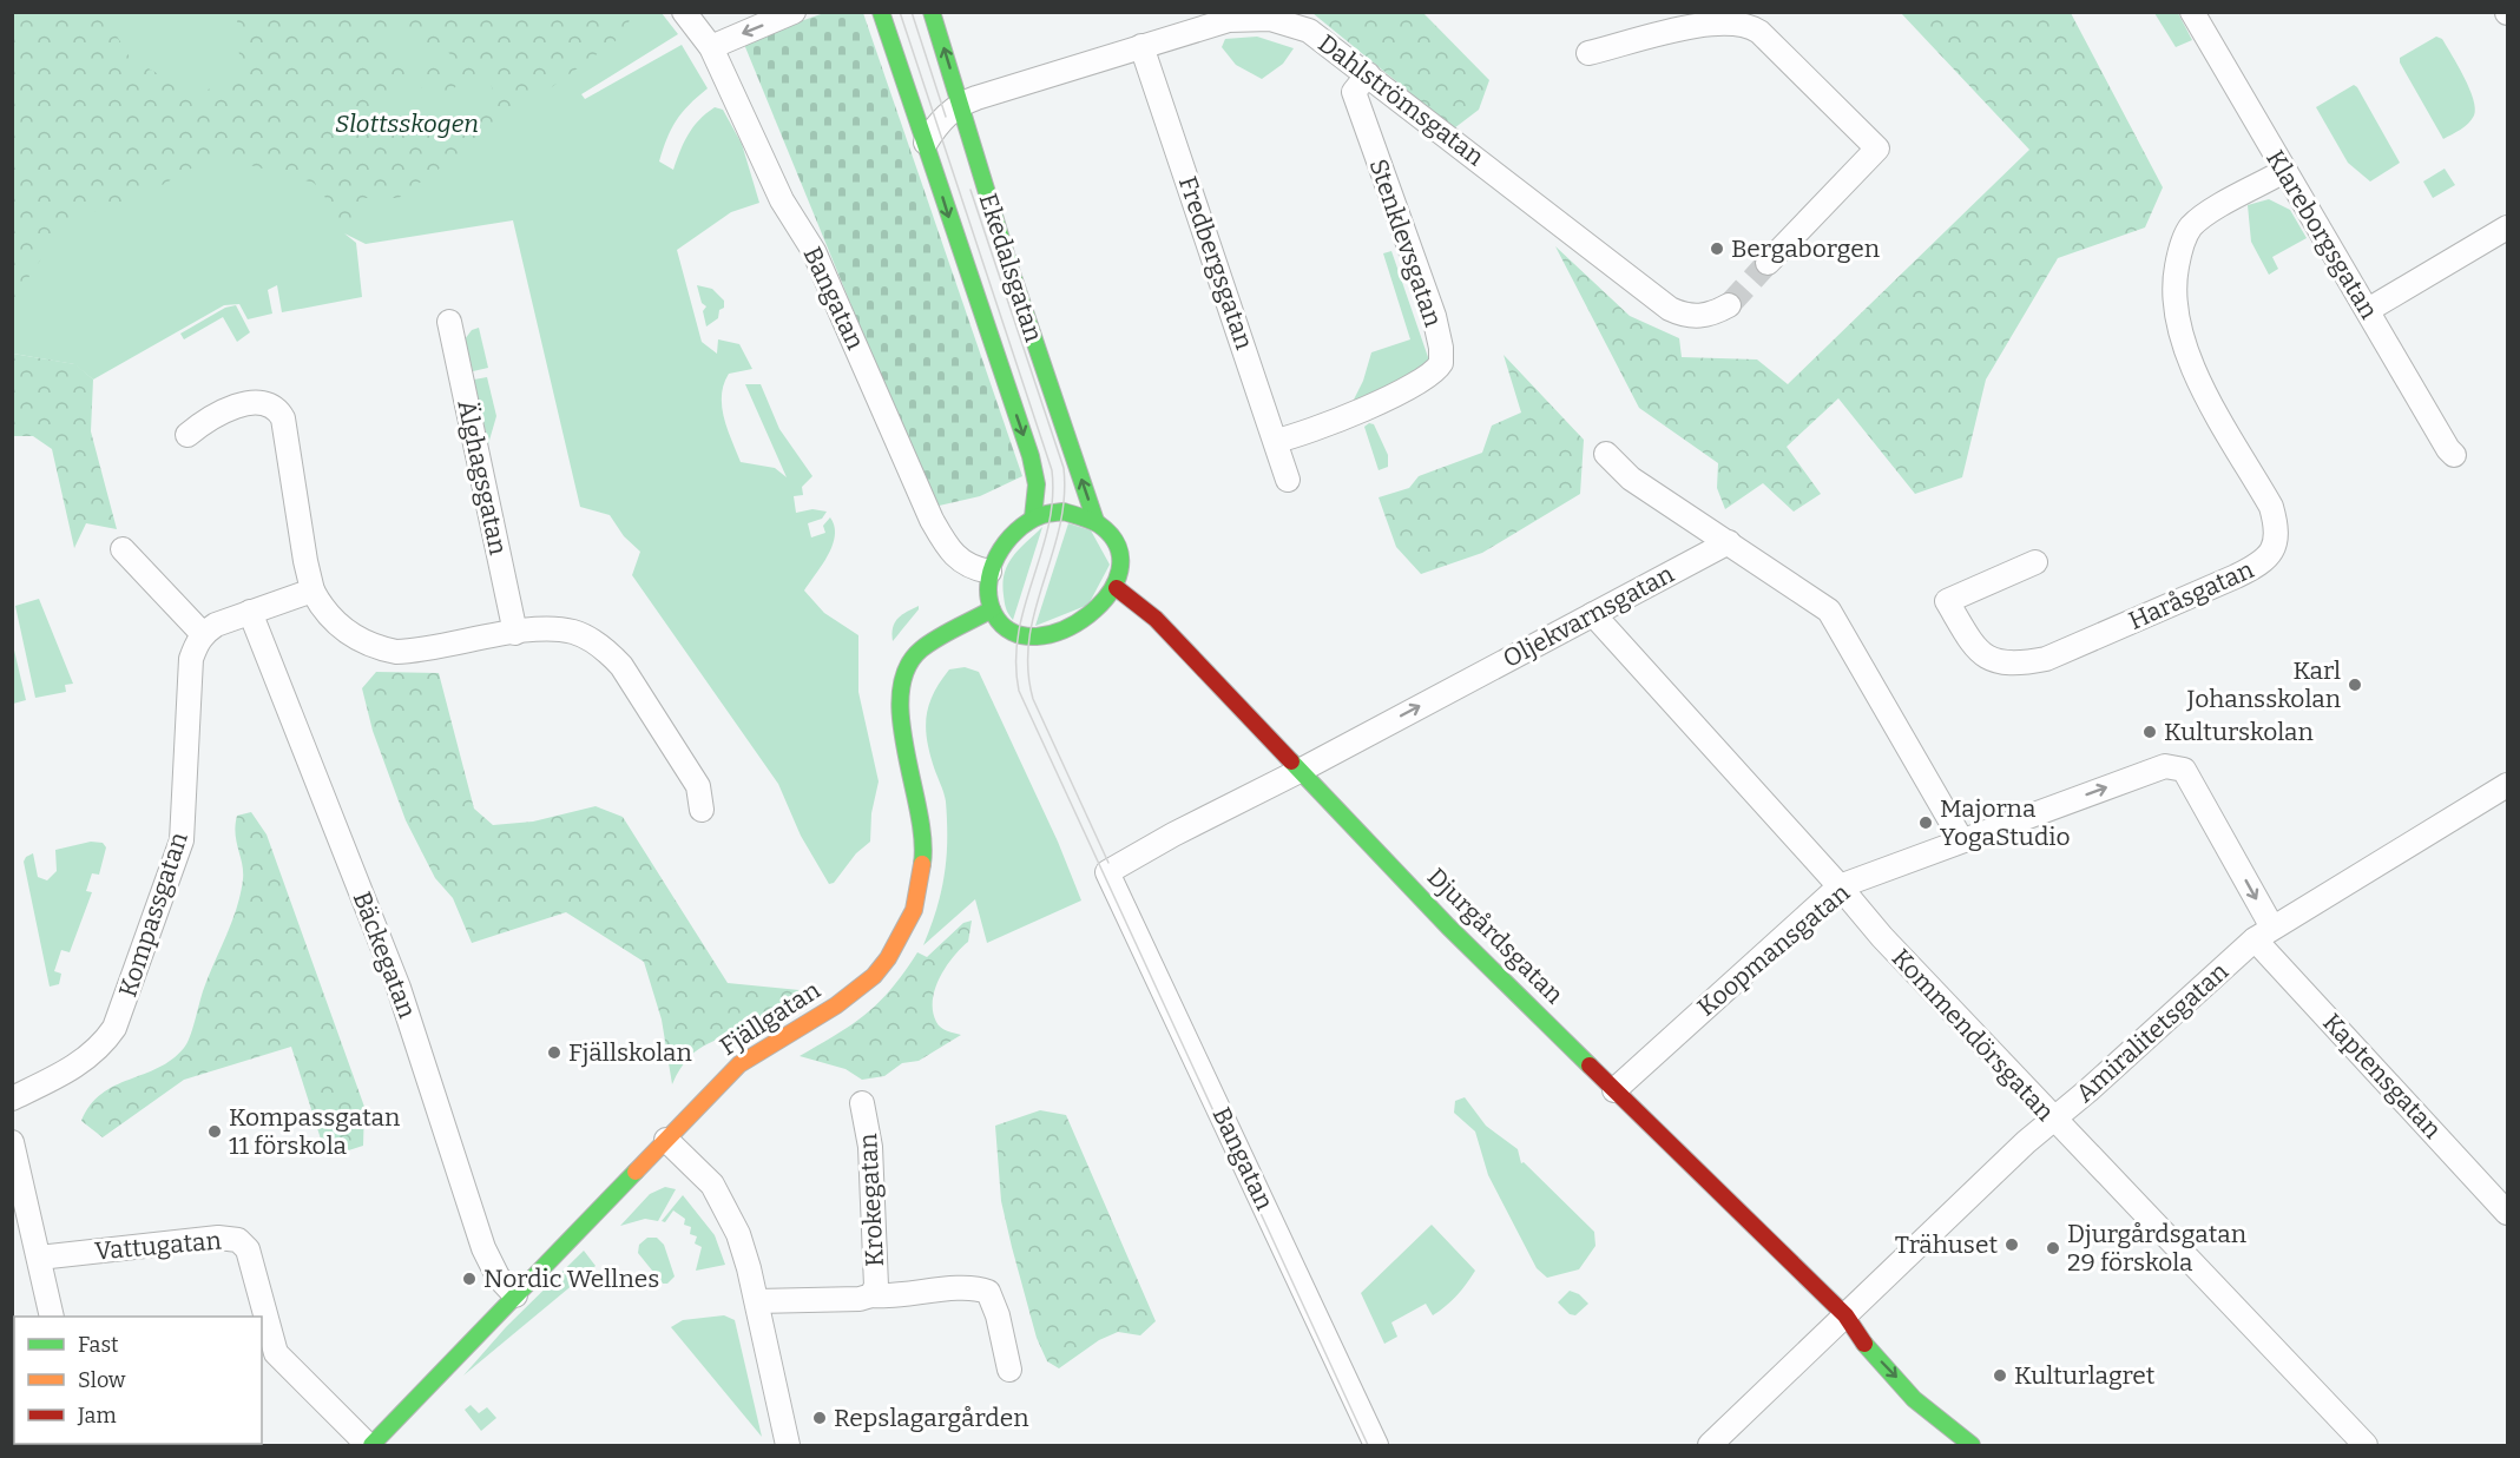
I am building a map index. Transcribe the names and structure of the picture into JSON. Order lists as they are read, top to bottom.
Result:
{
  "streets": {
    "street": [
      "Dahlströmsgatan",
      "Klareborgsgatan",
      "Stenklevsgatan",
      "Fredbergsgatan",
      "Ekedalsgatan",
      "Bangatan",
      "Älghagsgatan",
      "Haråsgatan",
      "Oljekvarnsgatan",
      "Kompassgatan",
      "Djurgårdsgatan",
      "Koopmansgatan",
      "Bäckegatan",
      "Fjällgatan",
      "Amiralitetsgatan",
      "Kommendörsgatan",
      "Kaptensgatan",
      "Krokegatan",
      "Vattugatan"
    ]
  },
  "crossings": [
    ["Dahlströmsgatan", "Stenklevsgatan"],
    ["Dahlströmsgatan", "Fredbergsgatan"],
    ["Dahlströmsgatan", "Ekedalsgatan"],
    ["Klareborgsgatan", "Haråsgatan"],
    ["Stenklevsgatan", "Fredbergsgatan"],
    ["Ekedalsgatan", "Bangatan"],
    ["Ekedalsgatan", "Djurgårdsgatan"],
    ["Ekedalsgatan", "Fjällgatan"],
    ["Bangatan", "Oljekvarnsgatan"],
    ["Bangatan", "Djurgårdsgatan"],
    ["Bangatan", "Fjällgatan"],
    ["Oljekvarnsgatan", "Djurgårdsgatan"],
    ["Oljekvarnsgatan", "Kommendörsgatan"],
    ["Djurgårdsgatan", "Koopmansgatan"],
    ["Djurgårdsgatan", "Fjällgatan"],
    ["Djurgårdsgatan", "Amiralitetsgatan"],
    ["Koopmansgatan", "Amiralitetsgatan"],
    ["Koopmansgatan", "Kommendörsgatan"],
    ["Koopmansgatan", "Kaptensgatan"],
    ["Bäckegatan", "Fjällgatan"],
    ["Fjällgatan", "Vattugatan"],
    ["Amiralitetsgatan", "Kommendörsgatan"],
    ["Amiralitetsgatan", "Kaptensgatan"]
  ],
  "one_way": ["Oljekvarnsgatan"],
  "parks": ["Slottsskogen"],
  "places": [
    "Bergaborgen",
    "Karl Johansskolan",
    "Kulturskolan",
    "Majorna YogaStudio",
    "Fjällskolan",
    "Kompassgatan 11 förskola",
    "Trähuset",
    "Djurgårdsgatan 29 förskola",
    "Nordic Wellnes",
    "Kulturlagret",
    "Repslagargården"
  ],
  "legend": ["Fast", "Slow", "Jam"]
}
